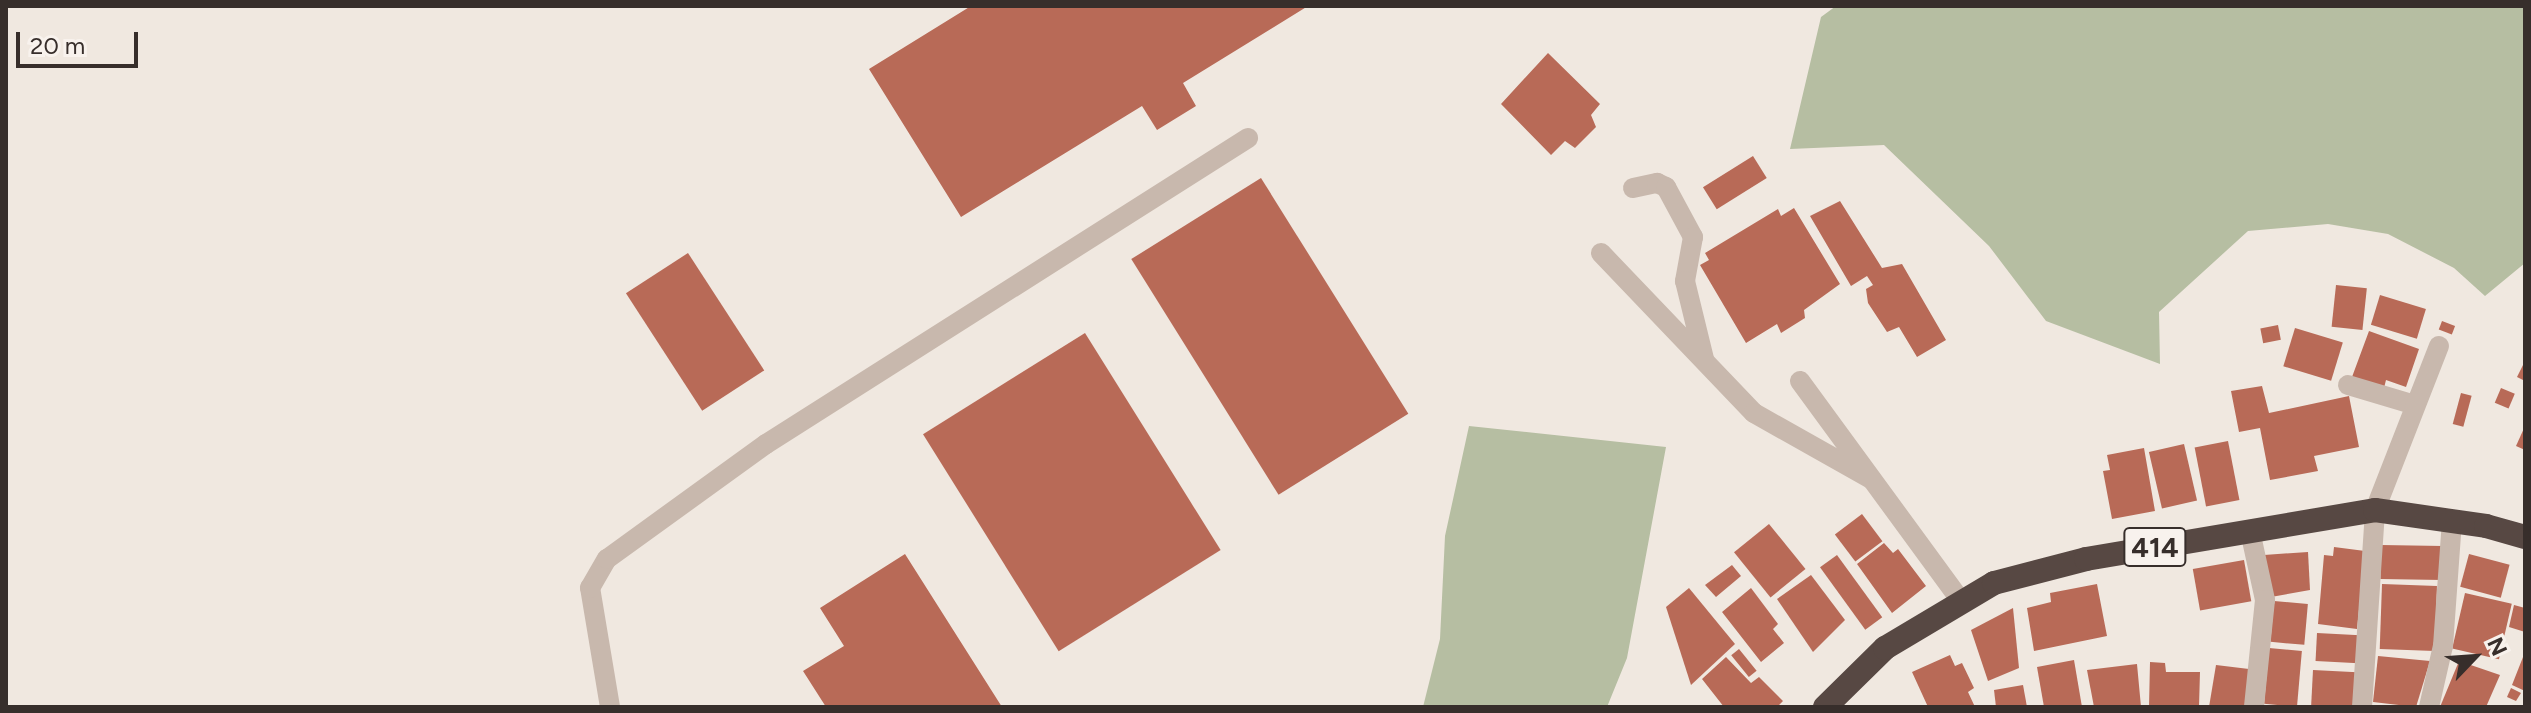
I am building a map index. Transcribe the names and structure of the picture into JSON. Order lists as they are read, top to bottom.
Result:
{
  "streets": {
    "highway": ["414"]
  },
  "scale_bar": "20 m",
  "north": "top right"
}
